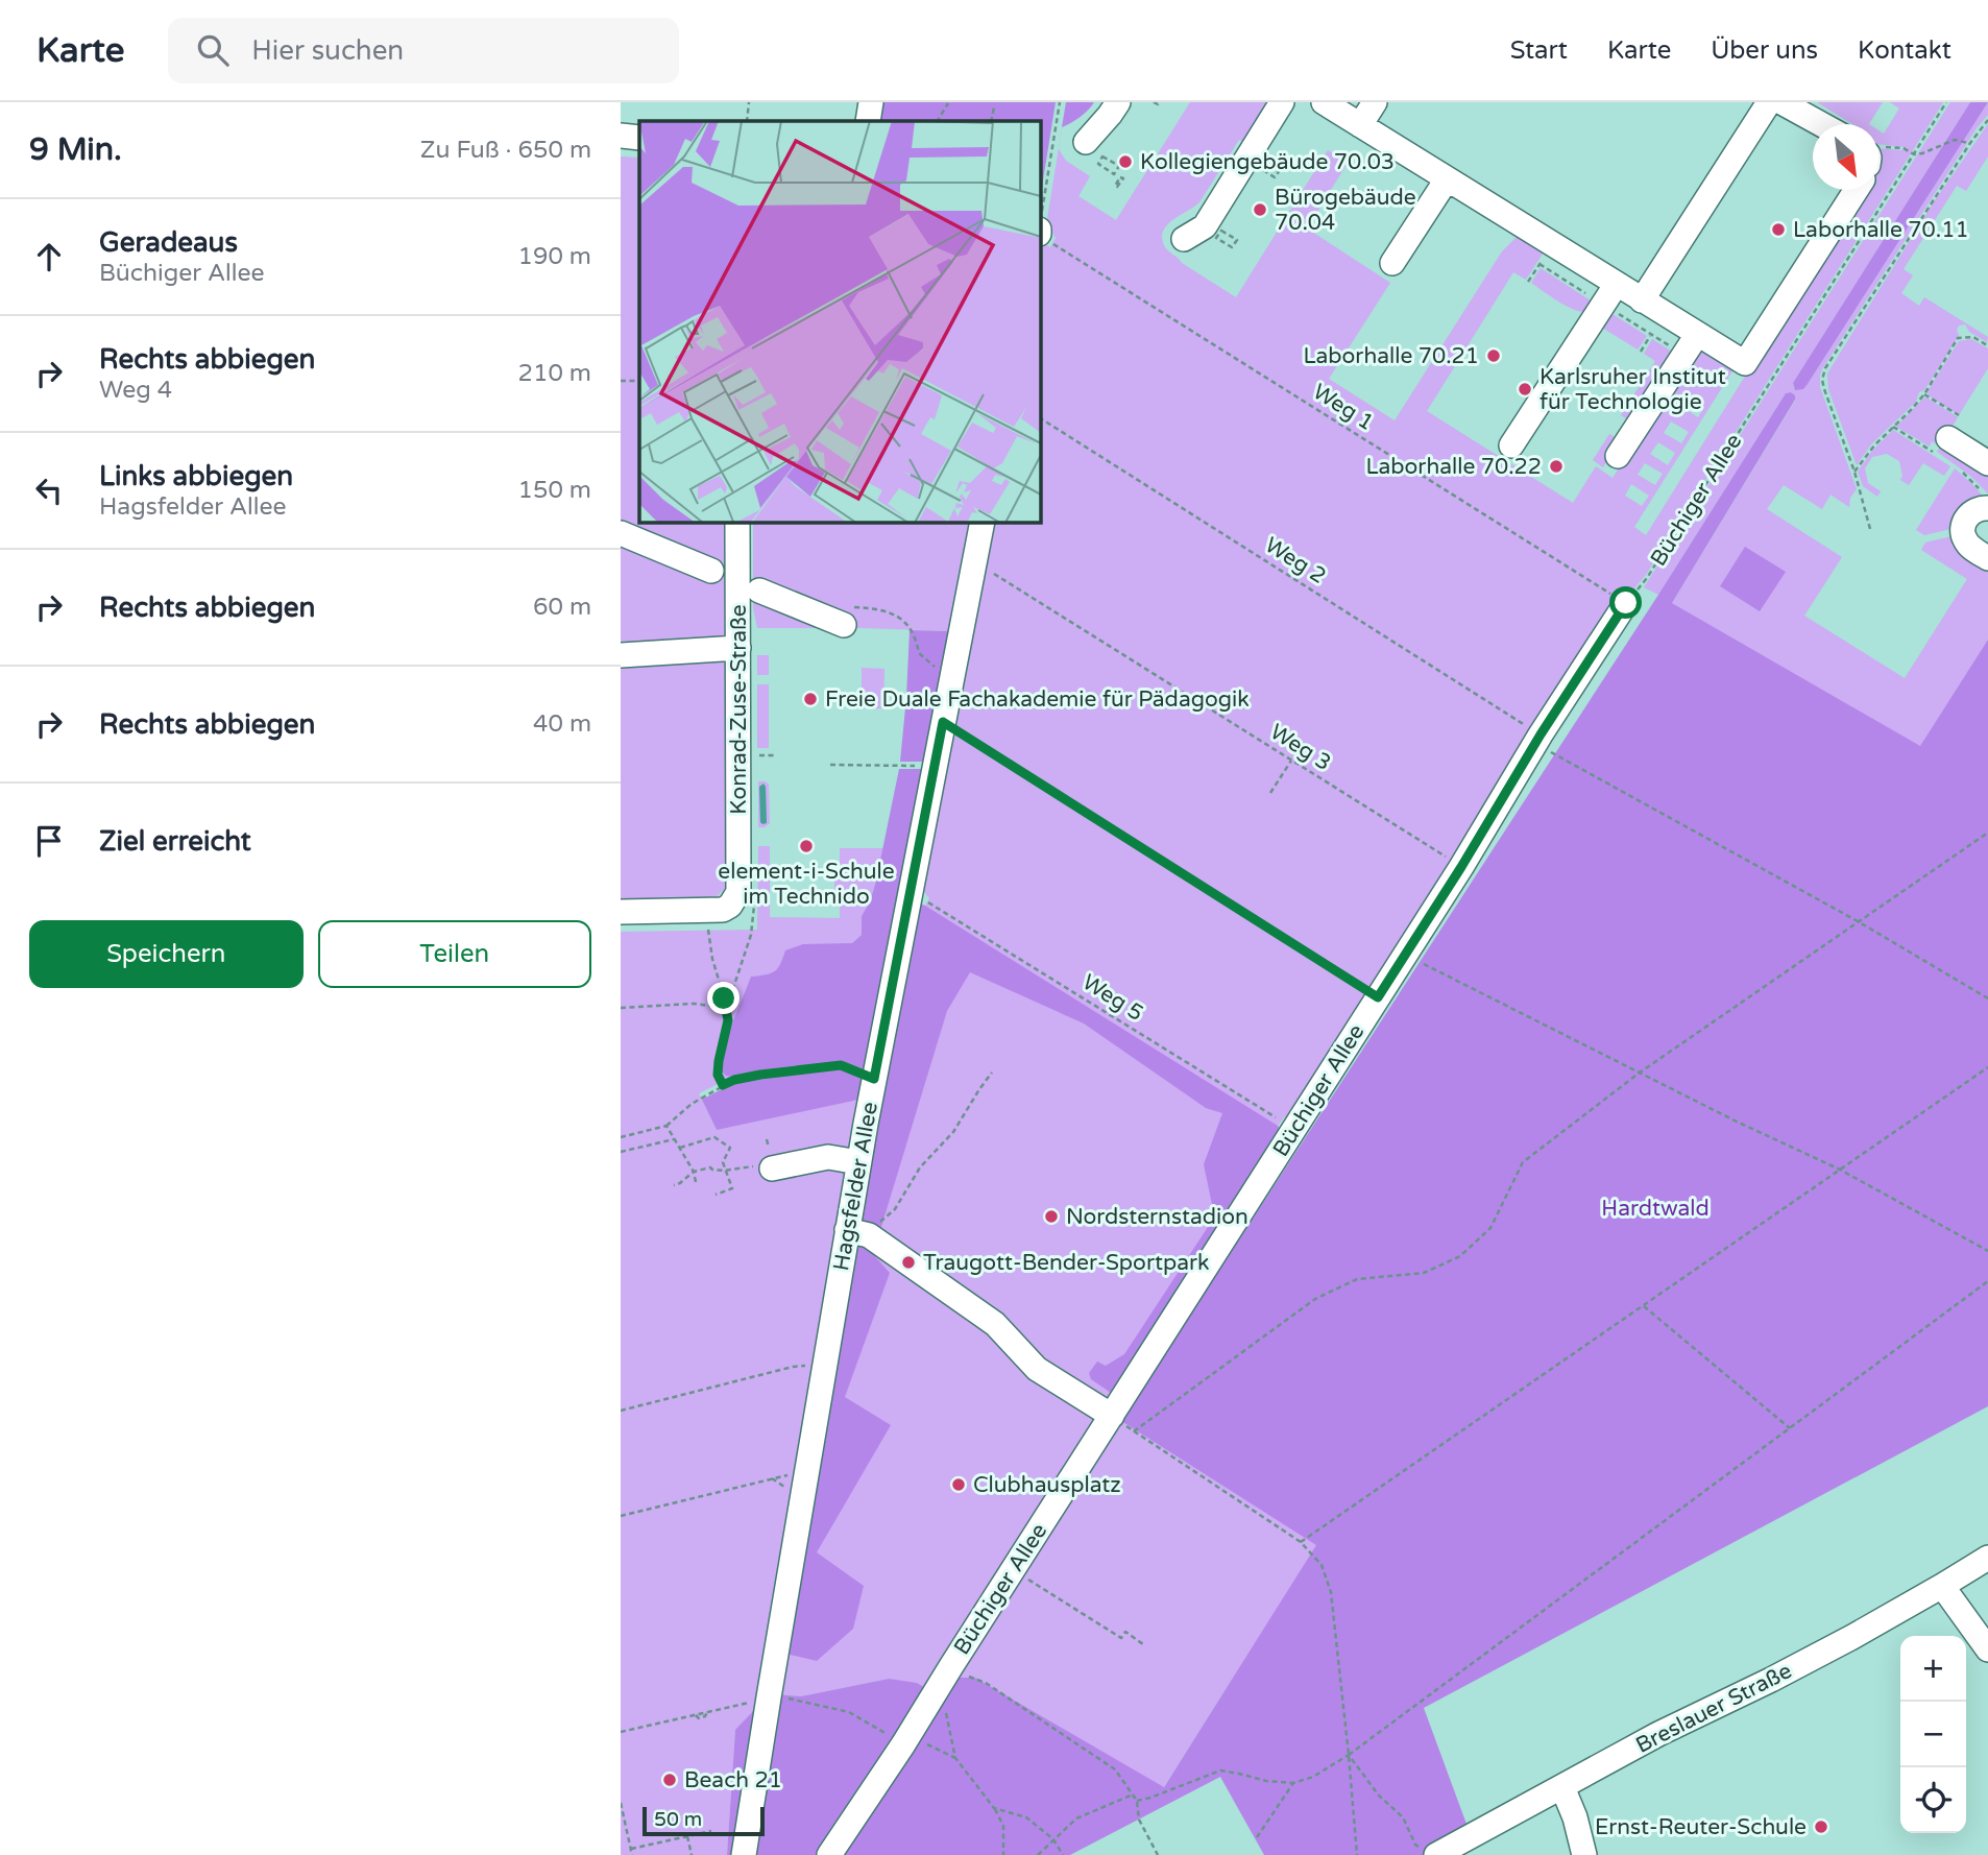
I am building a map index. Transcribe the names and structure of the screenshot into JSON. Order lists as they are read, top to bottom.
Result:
{
  "streets": {
    "street": [
      "Büchiger Allee",
      "Konrad-Zuse-Straße",
      "Hagsfelder Allee",
      "Breslauer Straße"
    ],
    "path": [
      "Weg 1",
      "Weg 2",
      "Weg 3",
      "Weg 5"
    ]
  },
  "crossings": [
    ["Weg 1", "Büchiger Allee"],
    ["Büchiger Allee", "Weg 2"]
  ],
  "parks": ["Hardtwald"],
  "places": [
    "Kollegiengebäude 70.03",
    "Bürogebäude 70.04",
    "Laborhalle 70.11",
    "Laborhalle 70.21",
    "Karlsruher Institut für Technologie",
    "Laborhalle 70.22",
    "Freie Duale Fachakademie für Pädagogik",
    "element-i-Schule im Technido",
    "Nordsternstadion",
    "Traugott-Bender-Sportpark",
    "Clubhausplatz",
    "Beach 21",
    "Ernst-Reuter-Schule"
  ],
  "scale_bar": "50 m",
  "north": "bottom right",
  "page": {
    "header": "Karte",
    "search": "Hier suchen",
    "nav": [
      "Start",
      "Karte",
      "Über uns",
      "Kontakt"
    ],
    "heading": ["9 Min.", "Zu Fuß · 650 m"],
    "list": [
      ["Geradeaus", "Büchiger Allee", "190 m"],
      ["Rechts abbiegen", "Weg 4", "210 m"],
      ["Links abbiegen", "Hagsfelder Allee", "150 m"],
      ["Rechts abbiegen", "60 m"],
      ["Rechts abbiegen", "40 m"],
      "Ziel erreicht"
    ],
    "buttons": ["Speichern", "Teilen"],
    "map_buttons": ["+", "−"],
    "scale": "50 m"
  }
}
